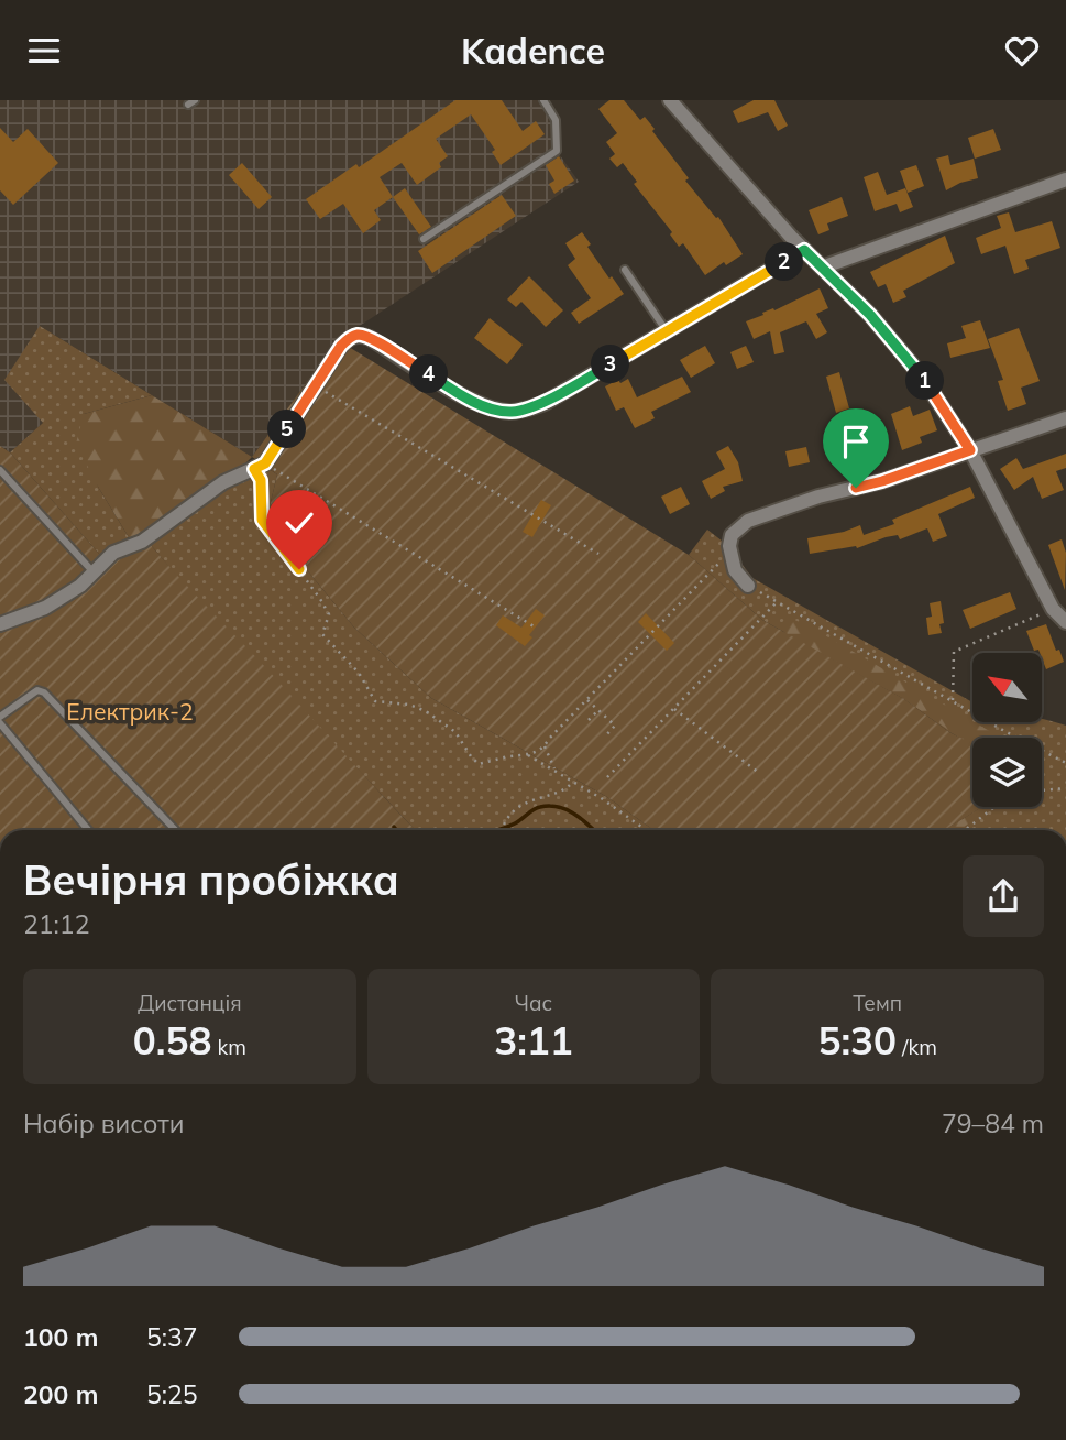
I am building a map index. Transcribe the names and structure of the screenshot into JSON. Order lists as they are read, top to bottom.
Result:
{
  "parks": ["Електрик-2"],
  "north": "top left",
  "page": {
    "header": "Kadence",
    "pins": [
      "2",
      "3",
      "4",
      "1",
      "5"
    ],
    "heading": ["Вечірня пробіжка", "21:12"],
    "stats": [
      ["Дистанція", "0.58 km"],
      ["Час", "3:11"],
      ["Темп", "5:30 /km"]
    ],
    "chart": ["Набір висоти", "79–84 m"],
    "list": [
      {
        "name": "100 m",
        "note": "5:37"
      },
      {
        "name": "200 m",
        "note": "5:25"
      }
    ]
  }
}
